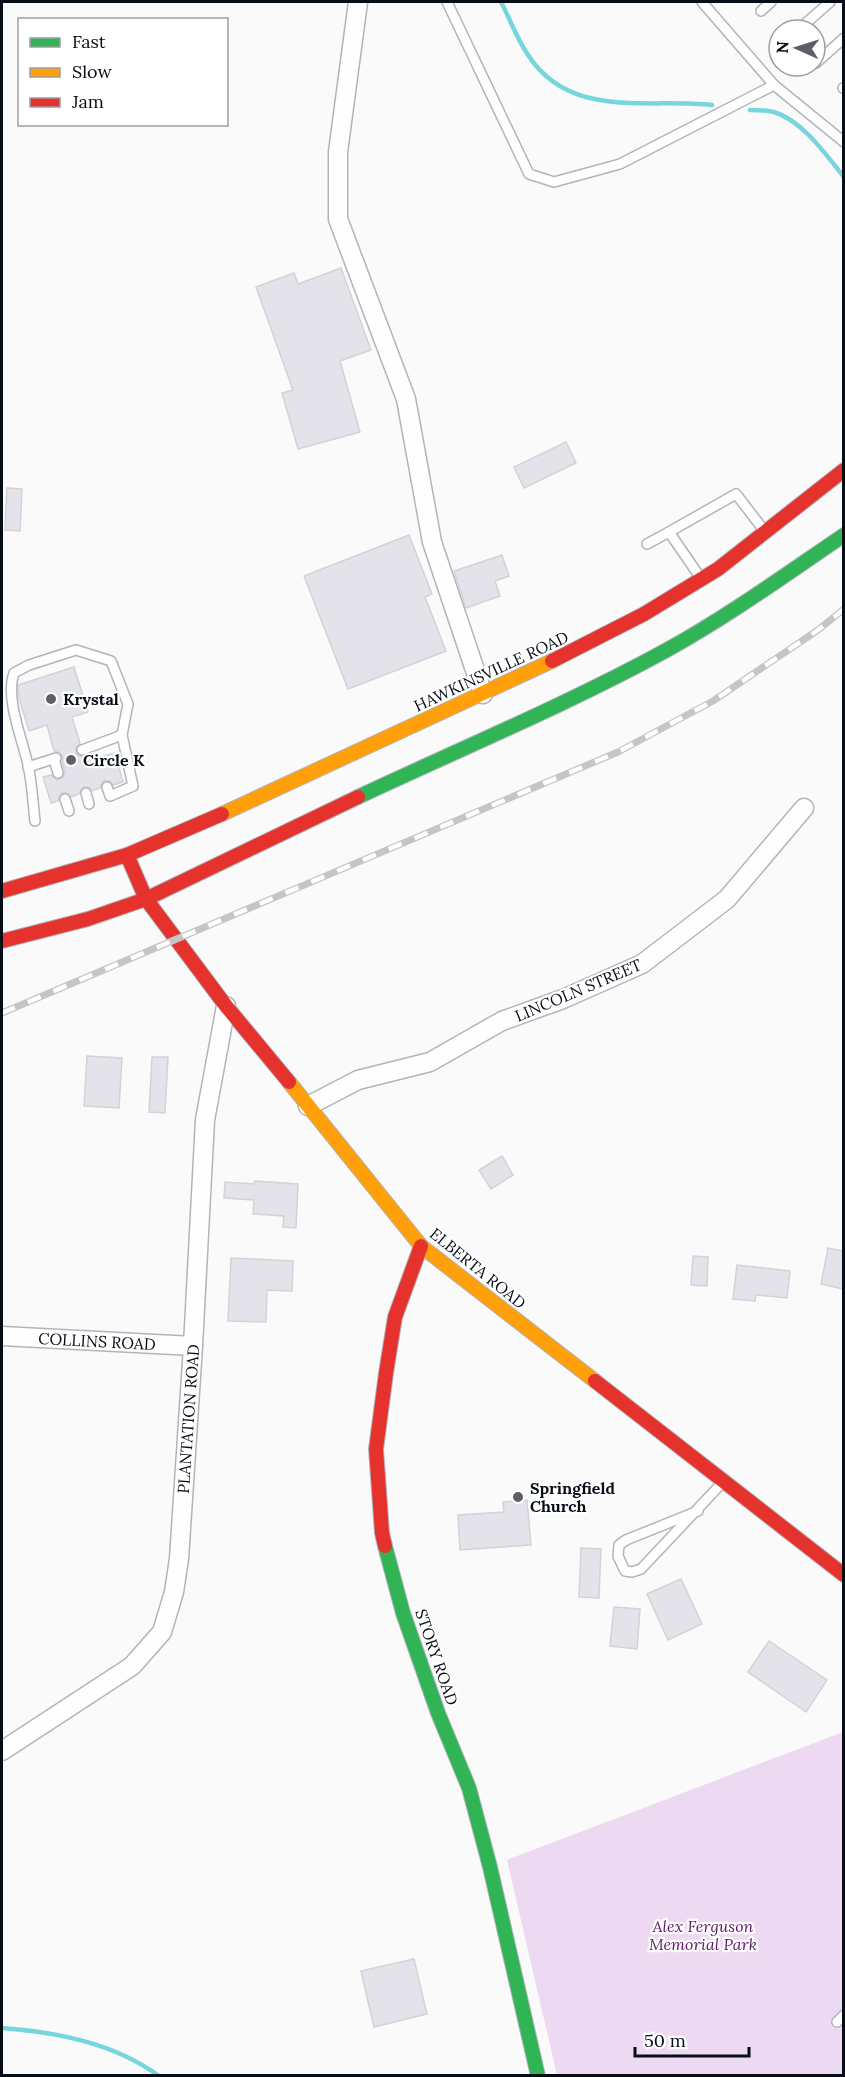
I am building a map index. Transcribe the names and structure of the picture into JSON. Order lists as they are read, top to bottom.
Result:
{
  "streets": {
    "main road": ["HAWKINSVILLE ROAD", "ELBERTA ROAD", "STORY ROAD"],
    "street": ["LINCOLN STREET", "COLLINS ROAD", "PLANTATION ROAD"]
  },
  "crossings": [
    ["HAWKINSVILLE ROAD", "ELBERTA ROAD"],
    ["LINCOLN STREET", "ELBERTA ROAD"],
    ["ELBERTA ROAD", "PLANTATION ROAD"],
    ["ELBERTA ROAD", "STORY ROAD"],
    ["COLLINS ROAD", "PLANTATION ROAD"]
  ],
  "parks": ["Alex Ferguson Memorial Park"],
  "places": ["Krystal", "Circle K", "Springfield Church"],
  "legend": ["Fast", "Slow", "Jam"],
  "scale_bar": "50 m",
  "north": "left"
}
